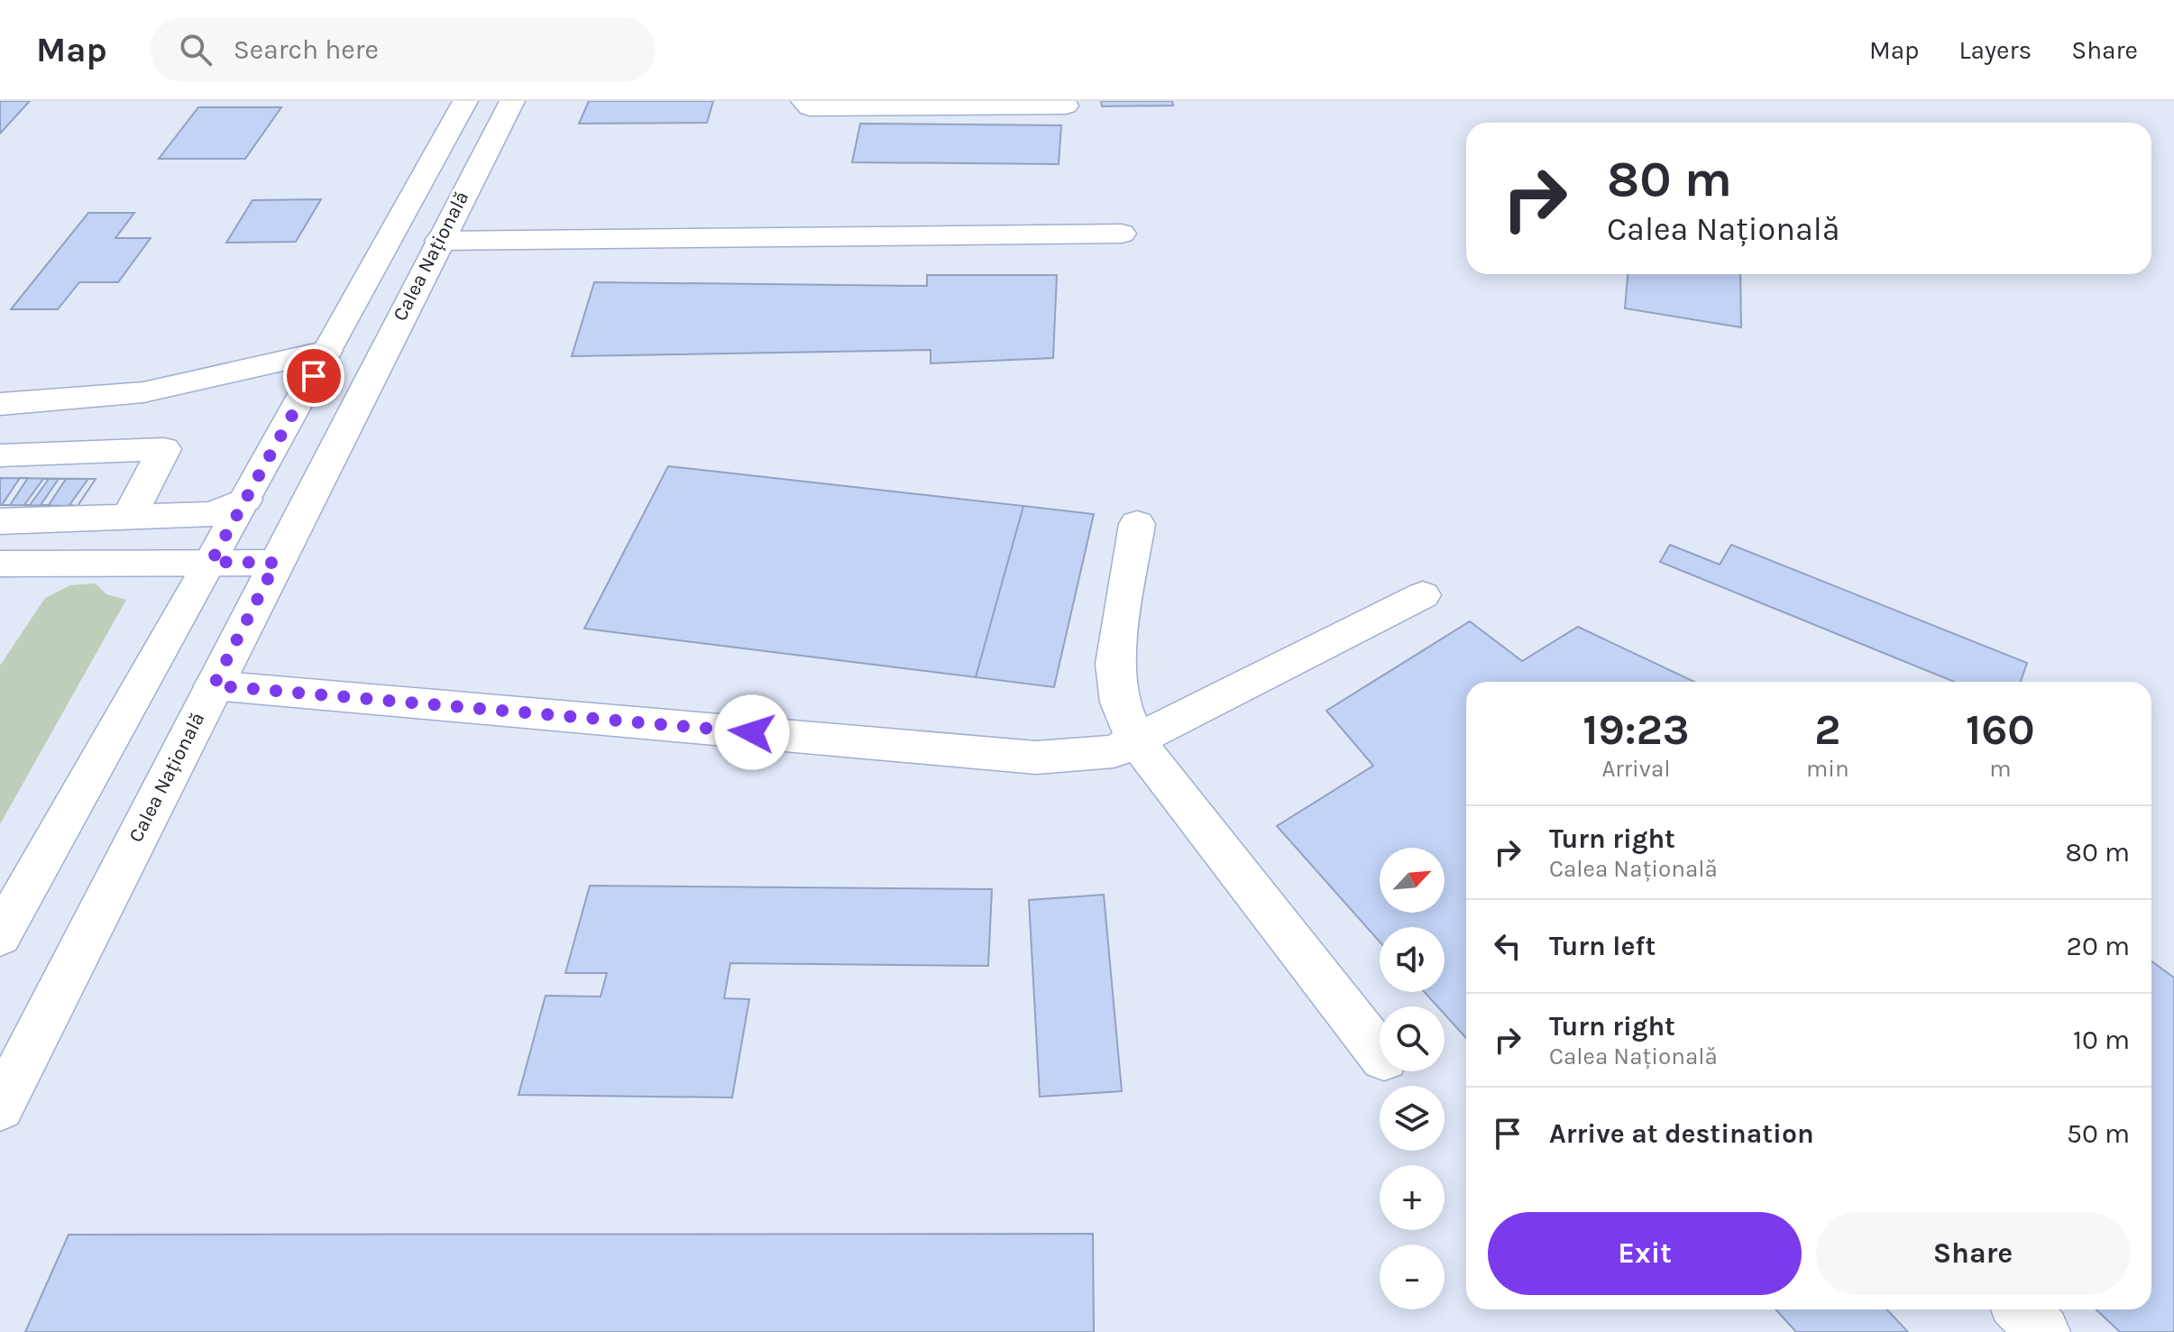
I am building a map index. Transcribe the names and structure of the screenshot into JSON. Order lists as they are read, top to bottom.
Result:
{
  "streets": {
    "main road": ["Calea Națională"]
  },
  "north": "top right",
  "page": {
    "header": "Map",
    "search": "Search here",
    "nav": ["Map", "Layers", "Share"],
    "turn": ["80 m", "Calea Națională"],
    "eta": [
      "19:23",
      "Arrival",
      "2",
      "min",
      "160",
      "m"
    ],
    "list": [
      {
        "name": "Turn right",
        "note": "Calea Națională",
        "value": "80 m"
      },
      {
        "name": "Turn left",
        "value": "20 m"
      },
      {
        "name": "Turn right",
        "note": "Calea Națională",
        "value": "10 m"
      },
      {
        "name": "Arrive at destination",
        "value": "50 m"
      }
    ],
    "map_buttons": ["+", "−"],
    "buttons": ["Exit", "Share"]
  }
}
